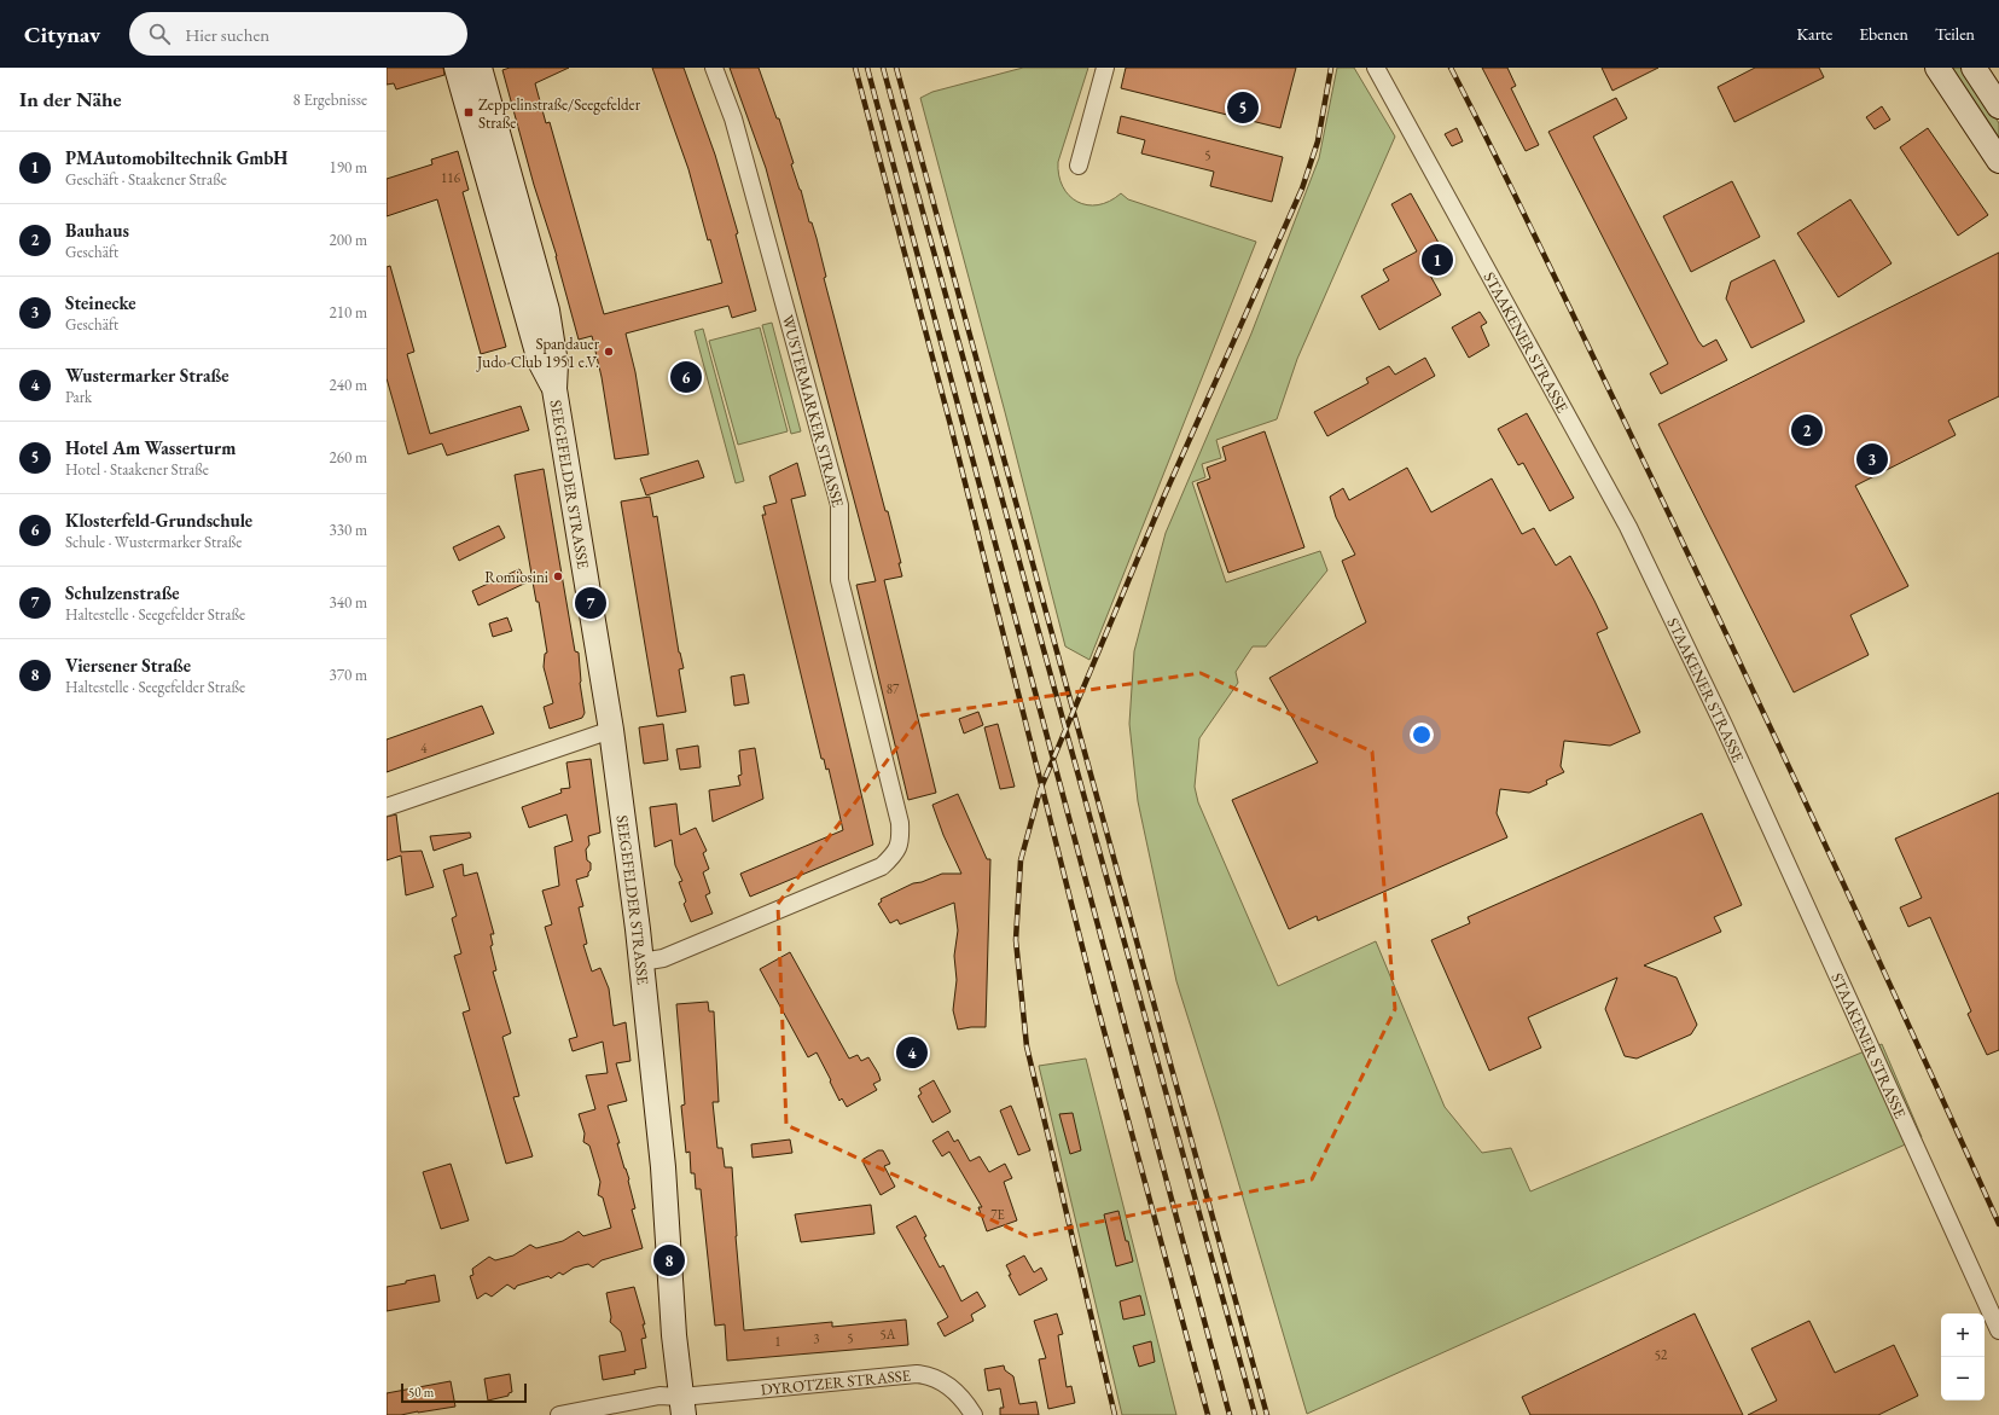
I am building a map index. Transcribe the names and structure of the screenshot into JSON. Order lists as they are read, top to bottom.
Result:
{
  "streets": {
    "street": [
      "STAAKENER STRASSE",
      "WUSTERMARKER STRASSE",
      "SEEGEFELDER STRASSE",
      "DYROTZER STRASSE"
    ]
  },
  "crossings": [
    ["WUSTERMARKER STRASSE", "SEEGEFELDER STRASSE"],
    ["SEEGEFELDER STRASSE", "DYROTZER STRASSE"]
  ],
  "places": {
    "transit": ["Zeppelinstraße/Seegefelder Straße"],
    "other": ["Spandauer Judo-Club 1951 e.V.", "Romiosini"]
  },
  "house_numbers": [
    "5",
    "116",
    "87",
    "4",
    "7E",
    "5A",
    "5",
    "3",
    "1",
    "52"
  ],
  "scale_bar": "50 m",
  "page": {
    "header": "Citynav",
    "search": "Hier suchen",
    "nav": ["Karte", "Ebenen", "Teilen"],
    "heading": ["In der Nähe", "8 Ergebnisse"],
    "pins": [
      "5",
      "1",
      "6",
      "2",
      "3",
      "7",
      "4",
      "8"
    ],
    "list": [
      {
        "mark": "1",
        "name": "PMAutomobiltechnik GmbH",
        "note": "Geschäft · Staakener Straße",
        "value": "190 m"
      },
      {
        "mark": "2",
        "name": "Bauhaus",
        "note": "Geschäft",
        "value": "200 m"
      },
      {
        "mark": "3",
        "name": "Steinecke",
        "note": "Geschäft",
        "value": "210 m"
      },
      {
        "mark": "4",
        "name": "Wustermarker Straße",
        "note": "Park",
        "value": "240 m"
      },
      {
        "mark": "5",
        "name": "Hotel Am Wasserturm",
        "note": "Hotel · Staakener Straße",
        "value": "260 m"
      },
      {
        "mark": "6",
        "name": "Klosterfeld-Grundschule",
        "note": "Schule · Wustermarker Straße",
        "value": "330 m"
      },
      {
        "mark": "7",
        "name": "Schulzenstraße",
        "note": "Haltestelle · Seegefelder Straße",
        "value": "340 m"
      },
      {
        "mark": "8",
        "name": "Viersener Straße",
        "note": "Haltestelle · Seegefelder Straße",
        "value": "370 m"
      }
    ],
    "map_buttons": ["+", "−"],
    "scale": "50 m"
  }
}
